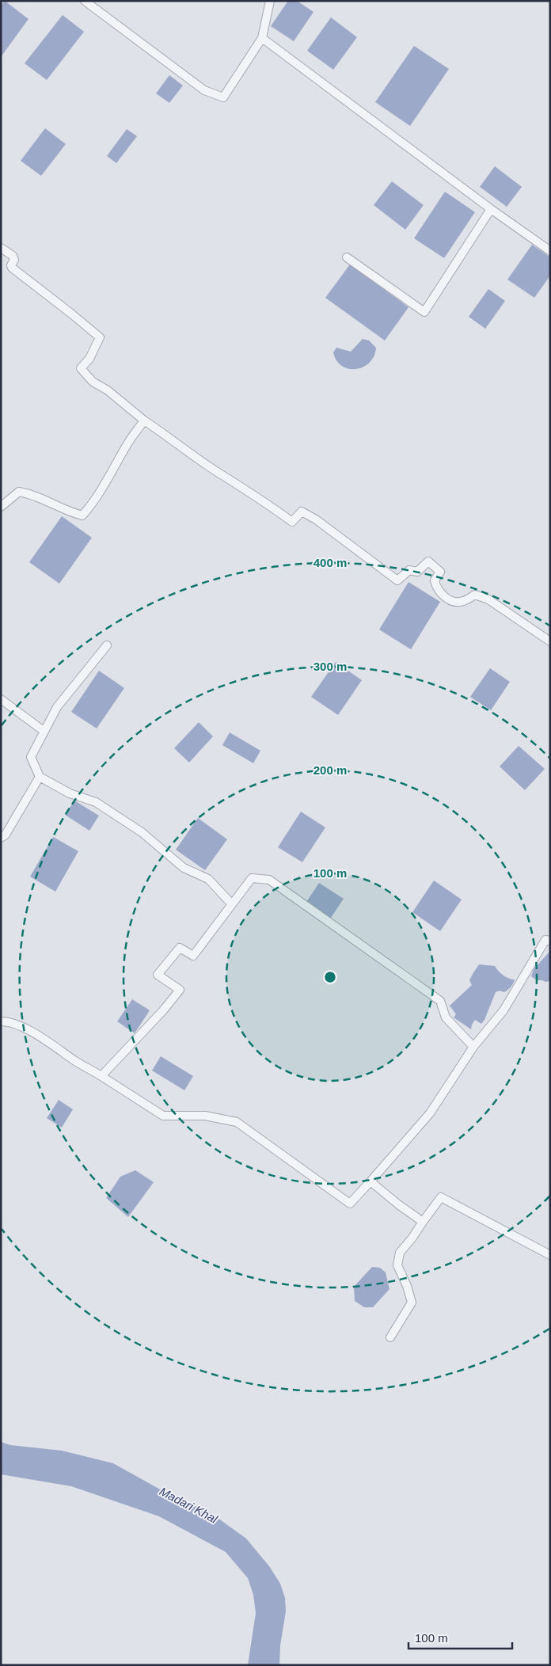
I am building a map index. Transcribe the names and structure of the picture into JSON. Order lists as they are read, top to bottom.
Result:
{
  "water": ["Madari Khal"],
  "scale_bar": "100 m",
  "rings": [
    "400 m",
    "300 m",
    "200 m",
    "100 m"
  ]
}
